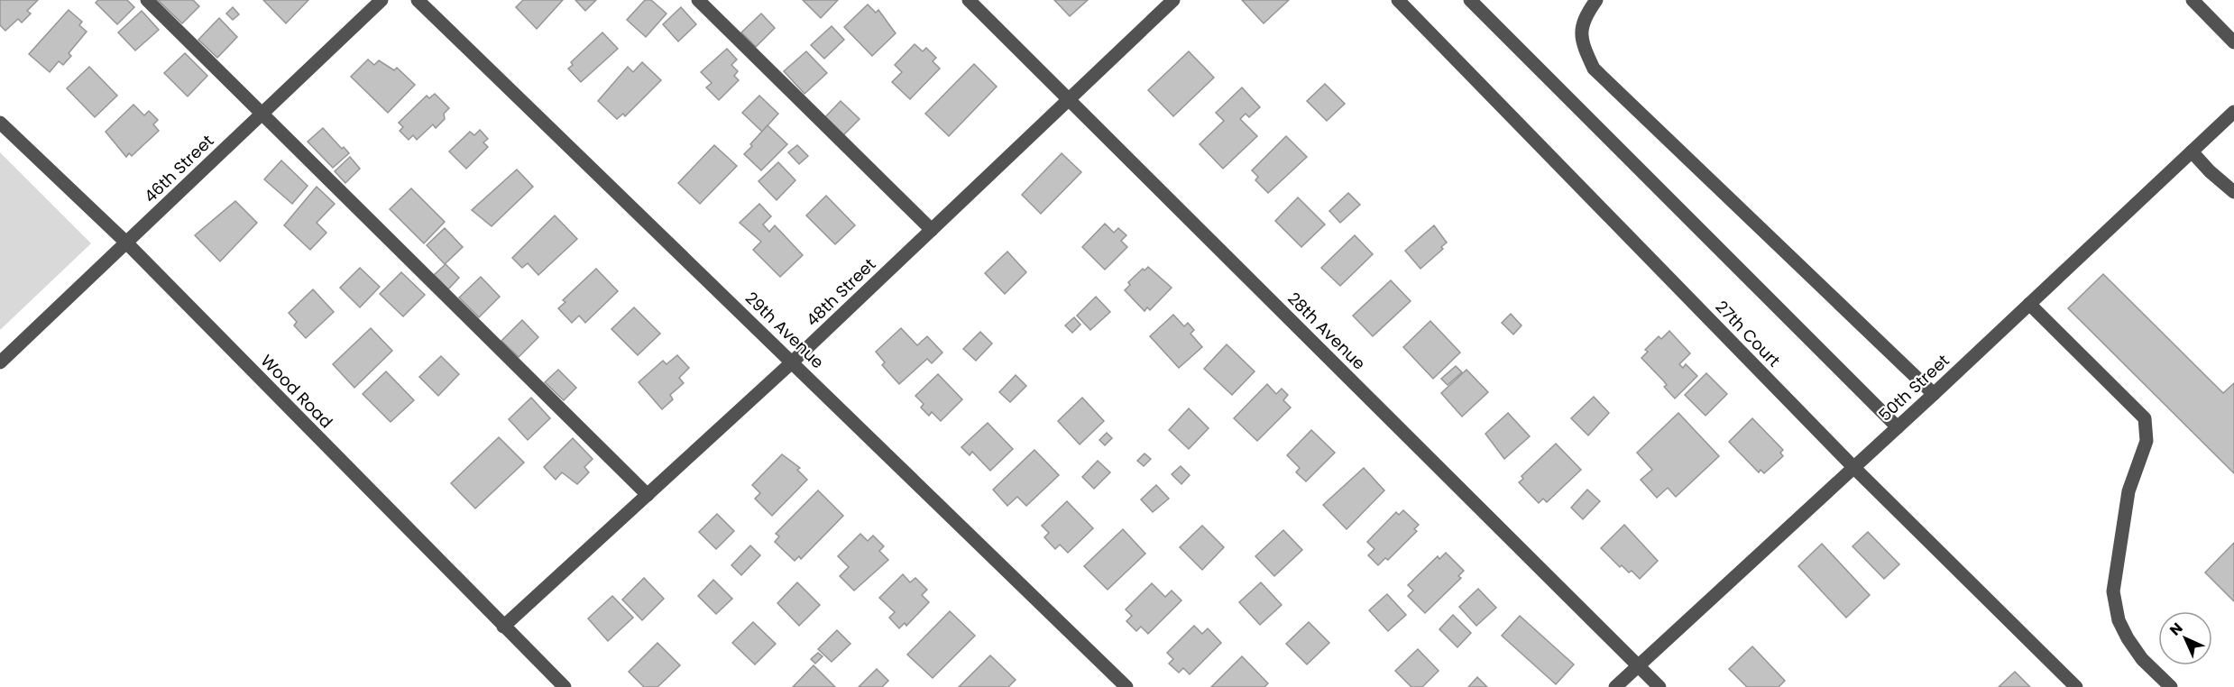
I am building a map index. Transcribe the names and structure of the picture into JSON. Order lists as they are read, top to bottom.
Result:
{
  "streets": {
    "street": [
      "46th Street",
      "48th Street",
      "29th Avenue",
      "28th Avenue",
      "27th Court",
      "50th Street",
      "Wood Road"
    ]
  },
  "crossings": [
    ["46th Street", "Wood Road"],
    ["48th Street", "29th Avenue"],
    ["48th Street", "28th Avenue"],
    ["48th Street", "Wood Road"],
    ["28th Avenue", "50th Street"],
    ["27th Court", "50th Street"]
  ],
  "north": "top left"
}
